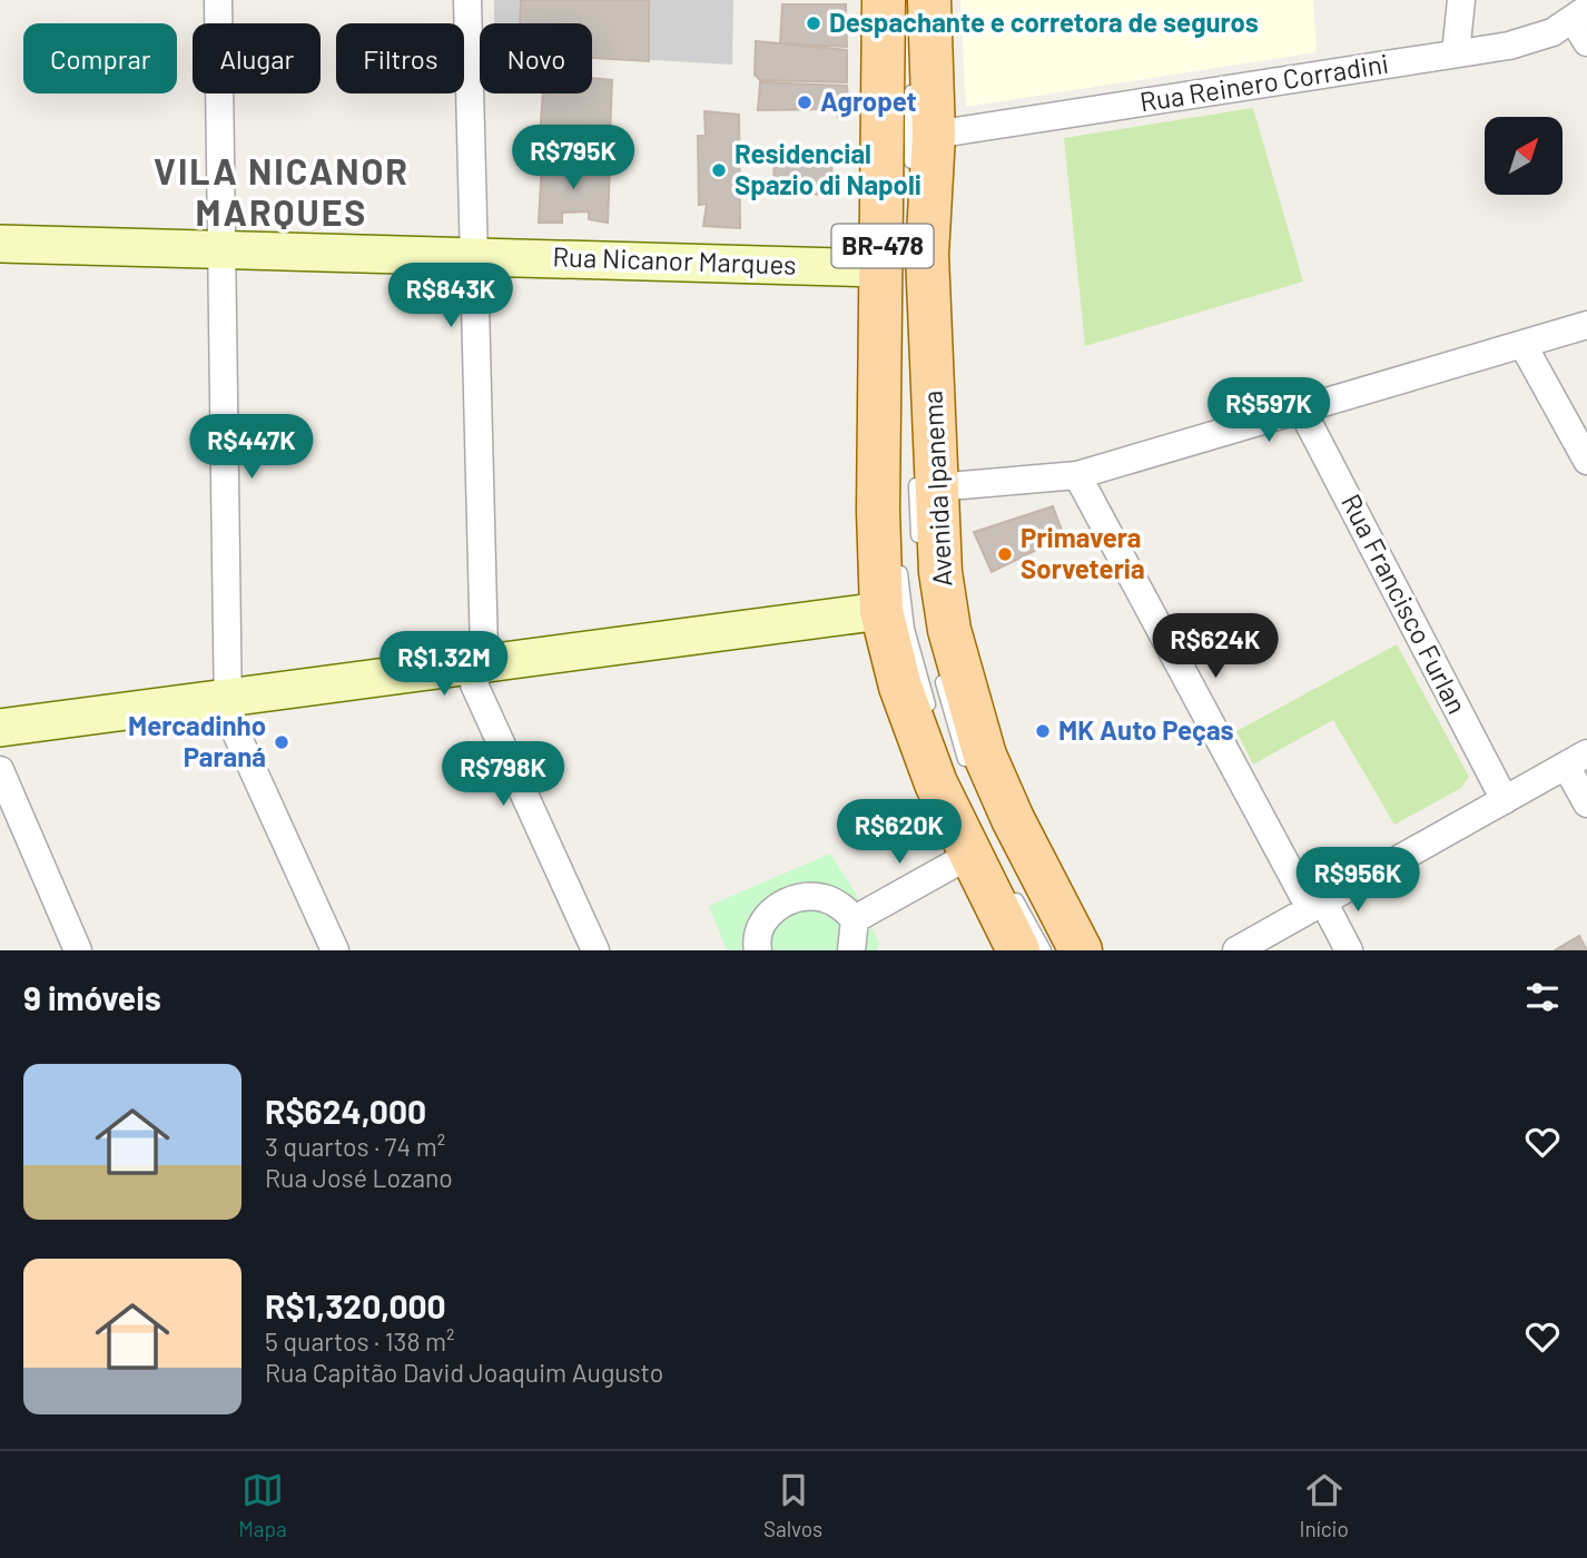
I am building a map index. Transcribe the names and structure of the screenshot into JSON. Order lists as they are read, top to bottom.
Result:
{
  "streets": {
    "main road": ["BR-478", "Rua Nicanor Marques", "Avenida Ipanema"],
    "street": ["Rua Reinero Corradini", "Rua Francisco Furlan"]
  },
  "crossings": [
    ["Rua Reinero Corradini", "Avenida Ipanema"],
    ["Rua Nicanor Marques", "Avenida Ipanema"]
  ],
  "districts": ["VILA NICANOR MARQUES"],
  "places": [
    "Despachante e corretora de seguros",
    "Agropet",
    "Residencial Spazio di Napoli",
    "Primavera Sorveteria",
    "MK Auto Peças",
    "Mercadinho Paraná"
  ],
  "north": "top right",
  "page": {
    "chip": [
      "Comprar",
      "Alugar",
      "Filtros",
      "Novo"
    ],
    "price": [
      "R$795K",
      "R$843K",
      "R$597K",
      "R$447K",
      "R$624K",
      "R$1.32M",
      "R$798K",
      "R$620K",
      "R$956K"
    ],
    "heading": "9 imóveis",
    "list": [
      {
        "name": "R$624,000",
        "note": "3 quartos · 74 m² · Rua José Lozano"
      },
      {
        "name": "R$1,320,000",
        "note": "5 quartos · 138 m² · Rua Capitão David Joaquim Augusto"
      }
    ],
    "tabs": ["Mapa", "Salvos", "Início"]
  }
}
